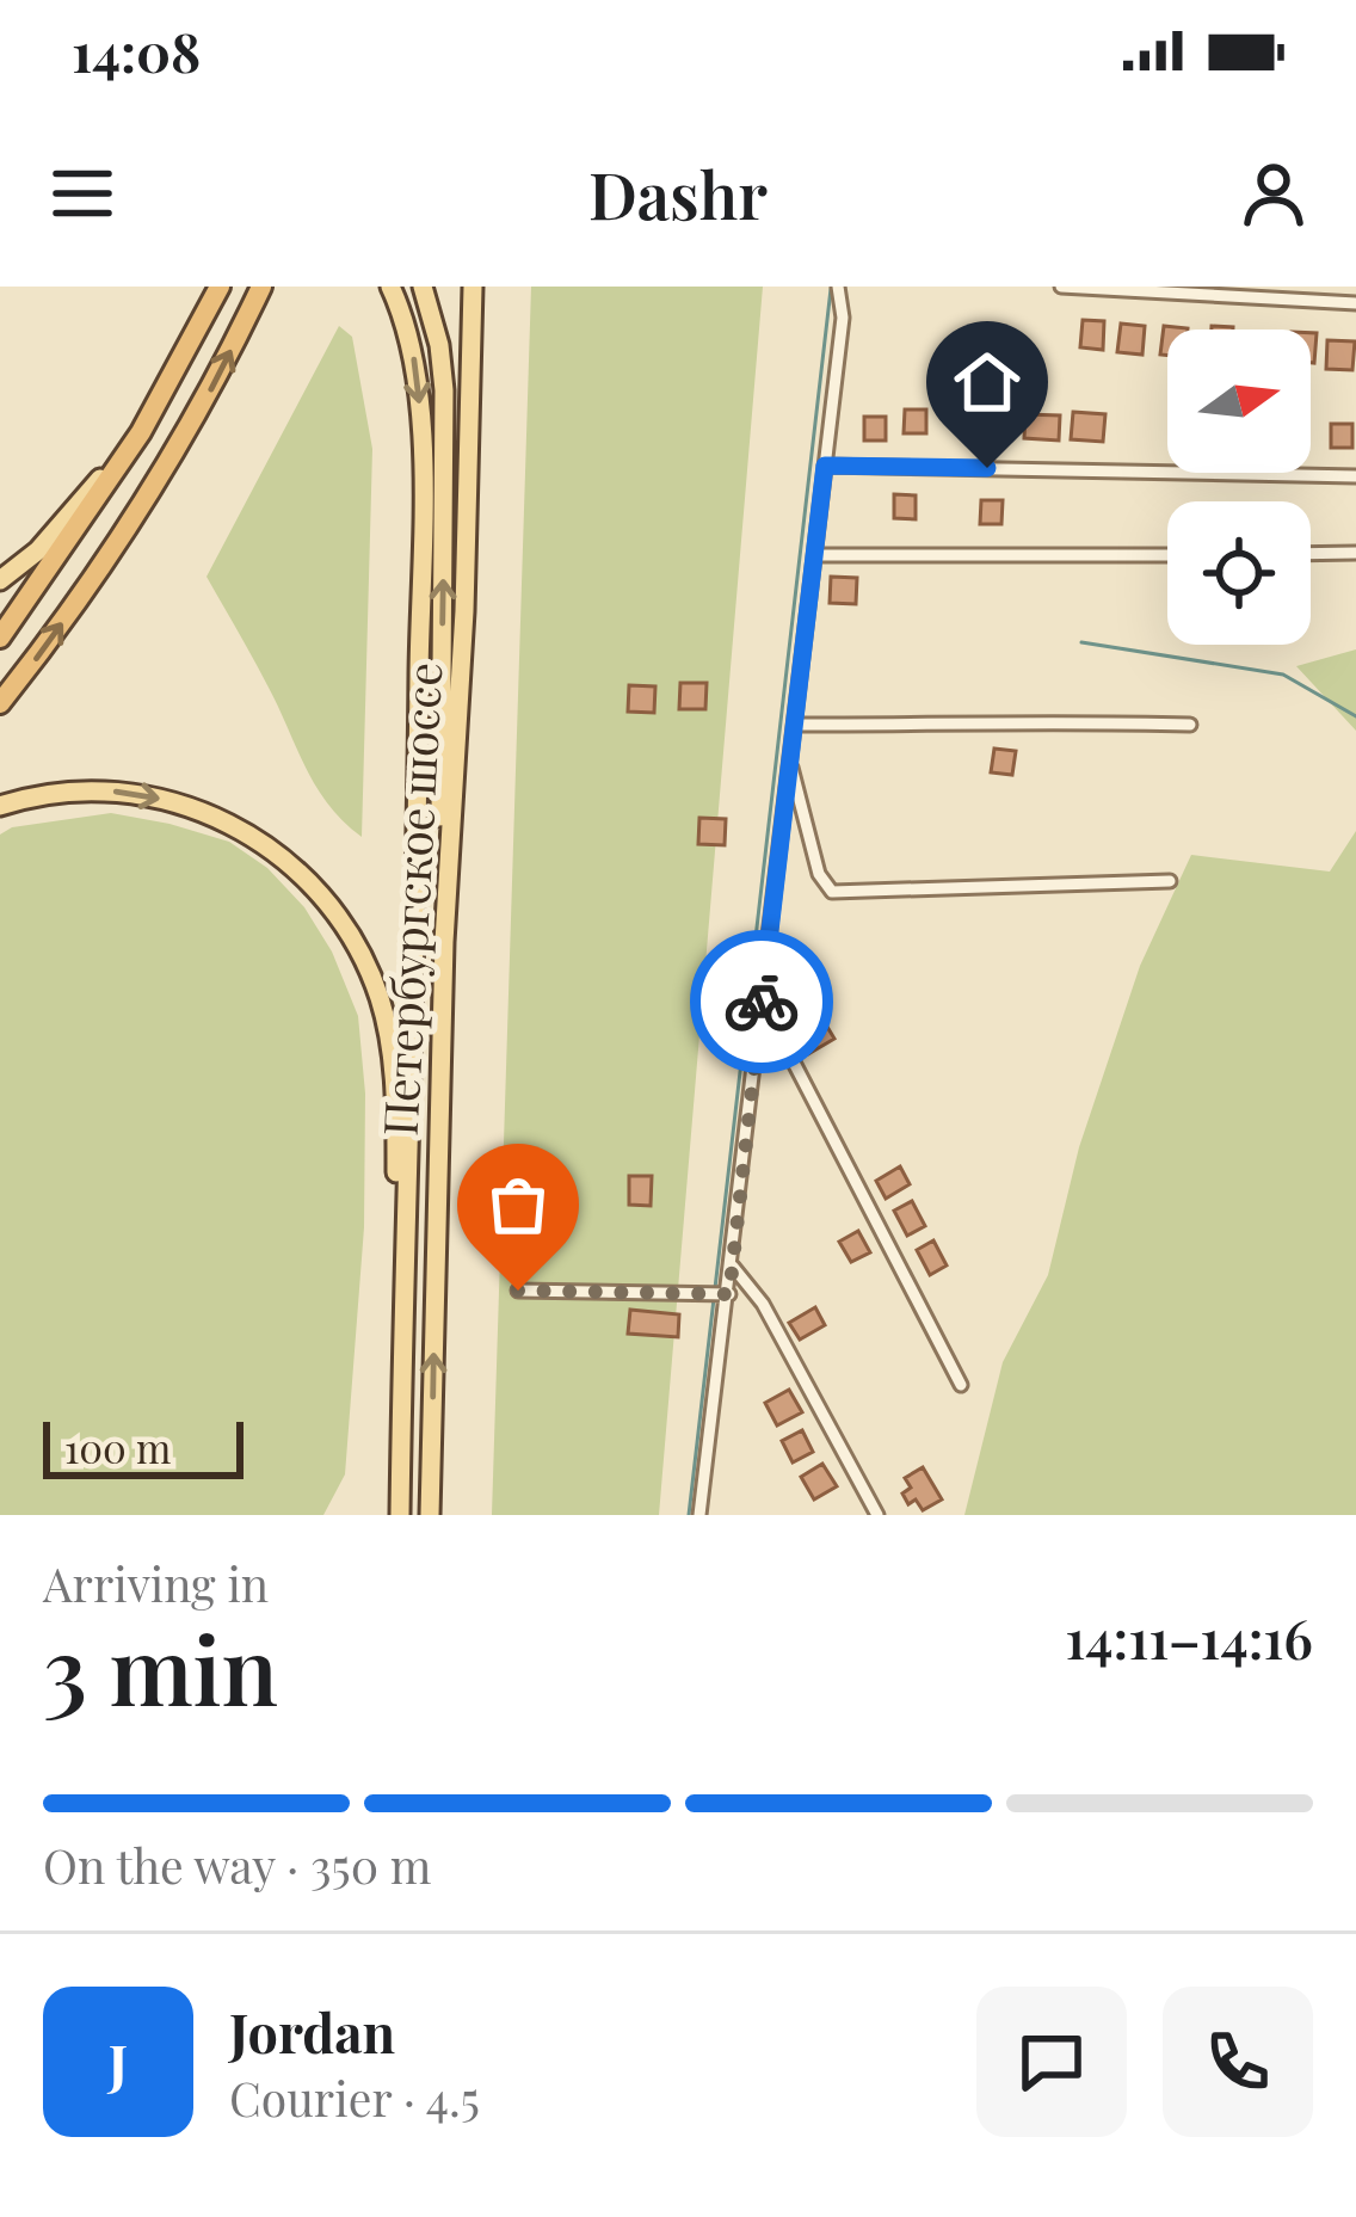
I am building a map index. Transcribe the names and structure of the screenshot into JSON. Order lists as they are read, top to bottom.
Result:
{
  "streets": {
    "main road": ["Петербургское шоссе"]
  },
  "scale_bar": "100 m",
  "north": "right",
  "page": {
    "status": "14:08",
    "header": "Dashr",
    "scale": "100 m",
    "heading": ["3 min", "Arriving in", "14:11–14:16"],
    "panel": ["Jordan", "Courier · 4.5"],
    "bar": "On the way · 350 m",
    "round": "J"
  }
}
